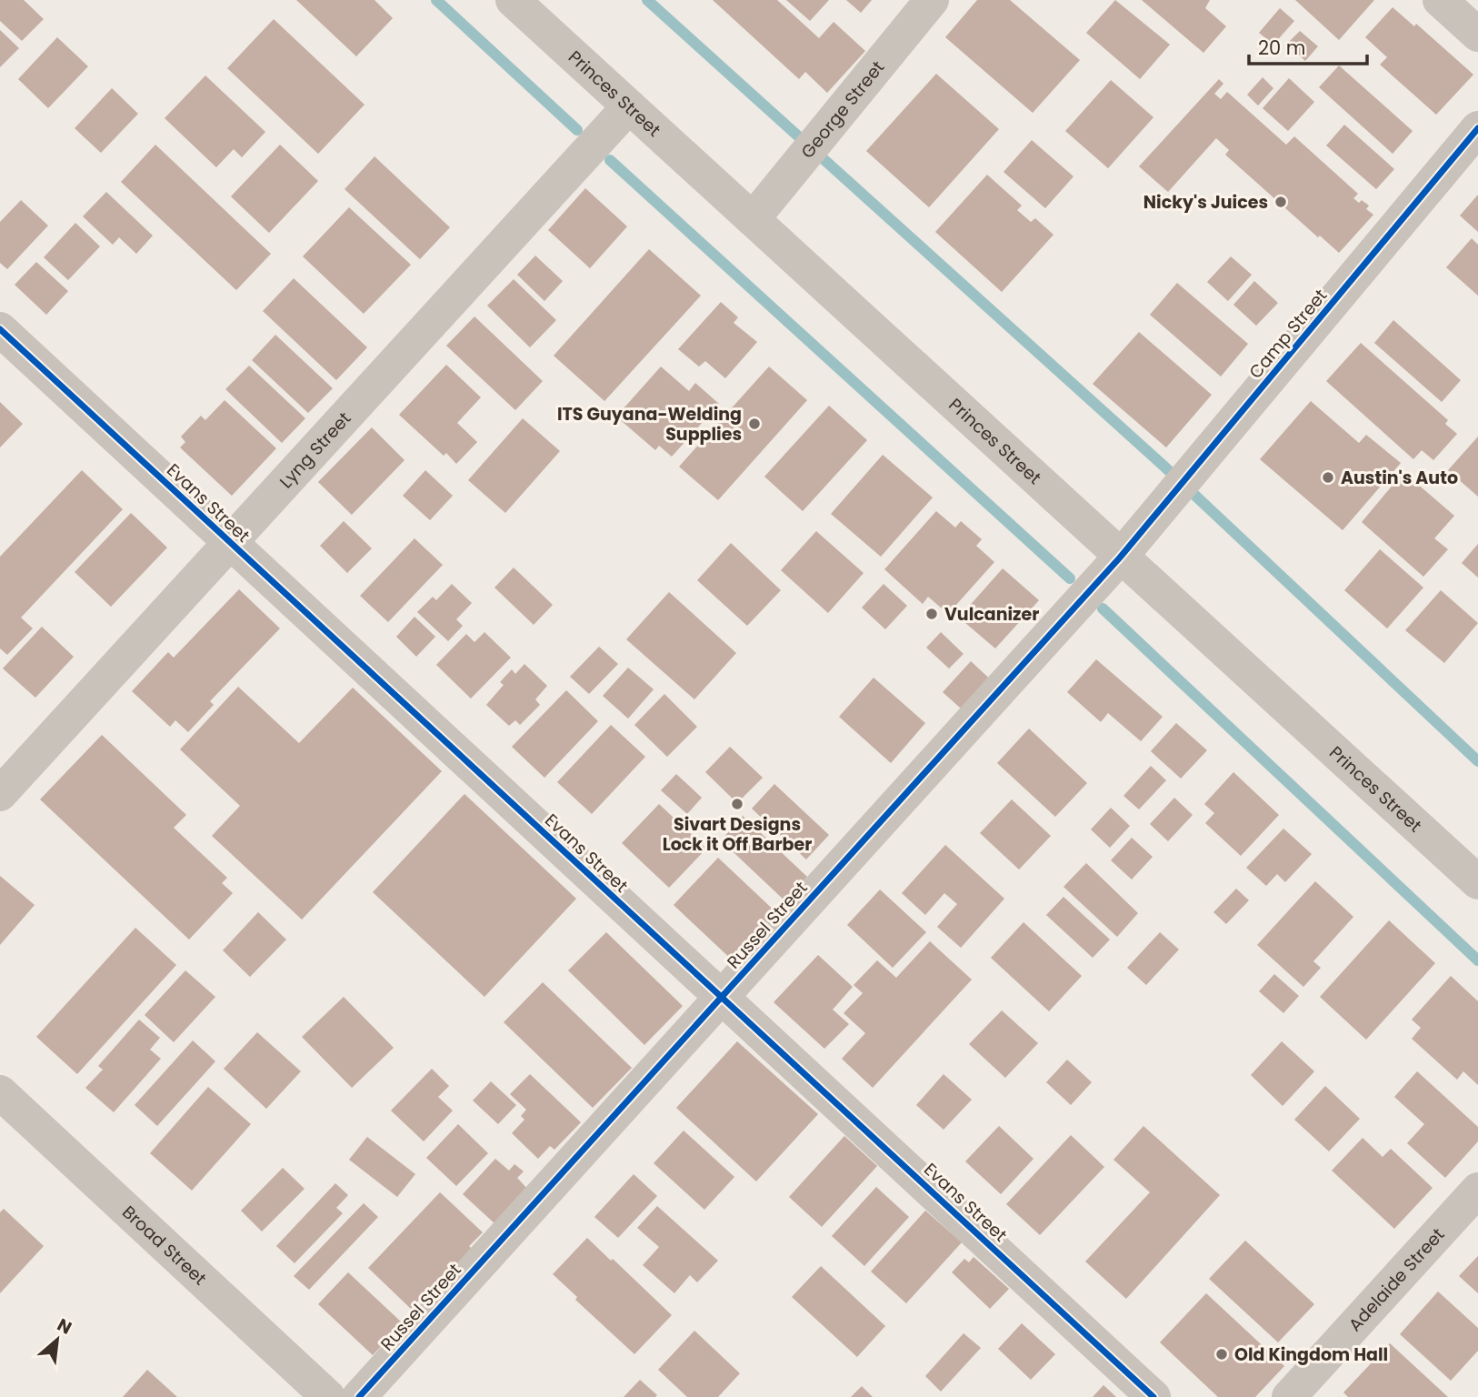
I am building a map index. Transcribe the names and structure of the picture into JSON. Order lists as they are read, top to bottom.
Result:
{
  "streets": {
    "street": [
      "Princes Street",
      "George Street",
      "Camp Street",
      "Lyng Street",
      "Evans Street",
      "Russel Street",
      "Broad Street",
      "Adelaide Street"
    ]
  },
  "crossings": [
    ["Princes Street", "George Street"],
    ["Princes Street", "Camp Street"],
    ["Princes Street", "Lyng Street"],
    ["Princes Street", "Russel Street"],
    ["Camp Street", "Russel Street"],
    ["Lyng Street", "Evans Street"],
    ["Evans Street", "Russel Street"]
  ],
  "places": [
    "Nicky's Juices",
    "ITS Guyana-Welding Supplies",
    "Austin's Auto",
    "Vulcanizer",
    "Sivart Designs Lock it Off Barber",
    "Old Kingdom Hall"
  ],
  "scale_bar": "20 m",
  "north": "top right"
}
